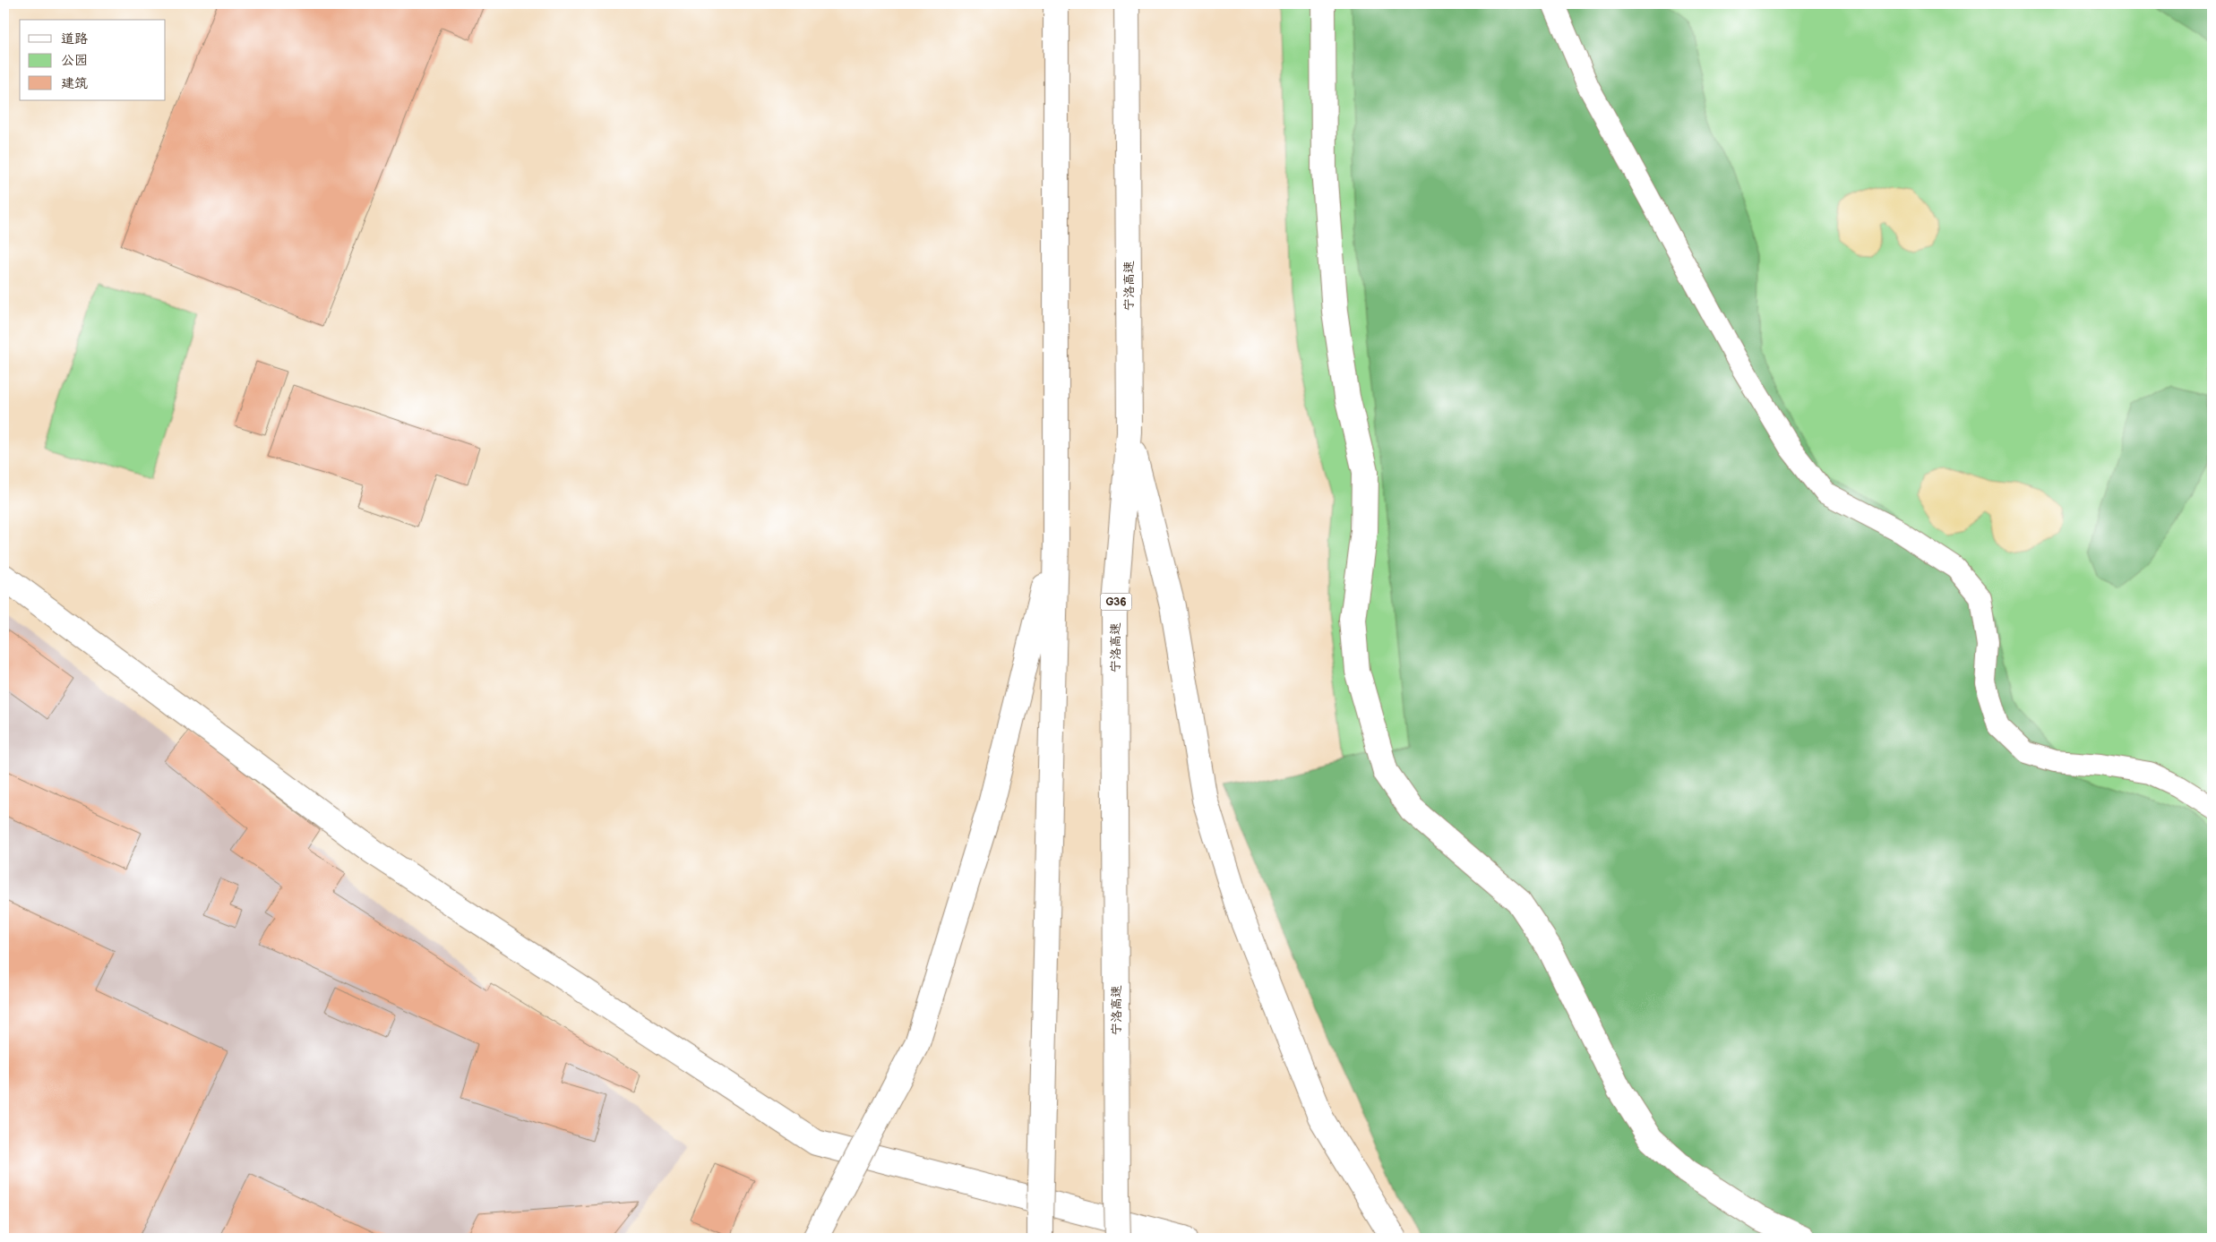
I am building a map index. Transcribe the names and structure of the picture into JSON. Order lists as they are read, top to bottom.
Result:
{
  "streets": {
    "main road": ["宁洛高速", "G36"]
  },
  "legend": ["道路", "公园", "建筑"]
}
